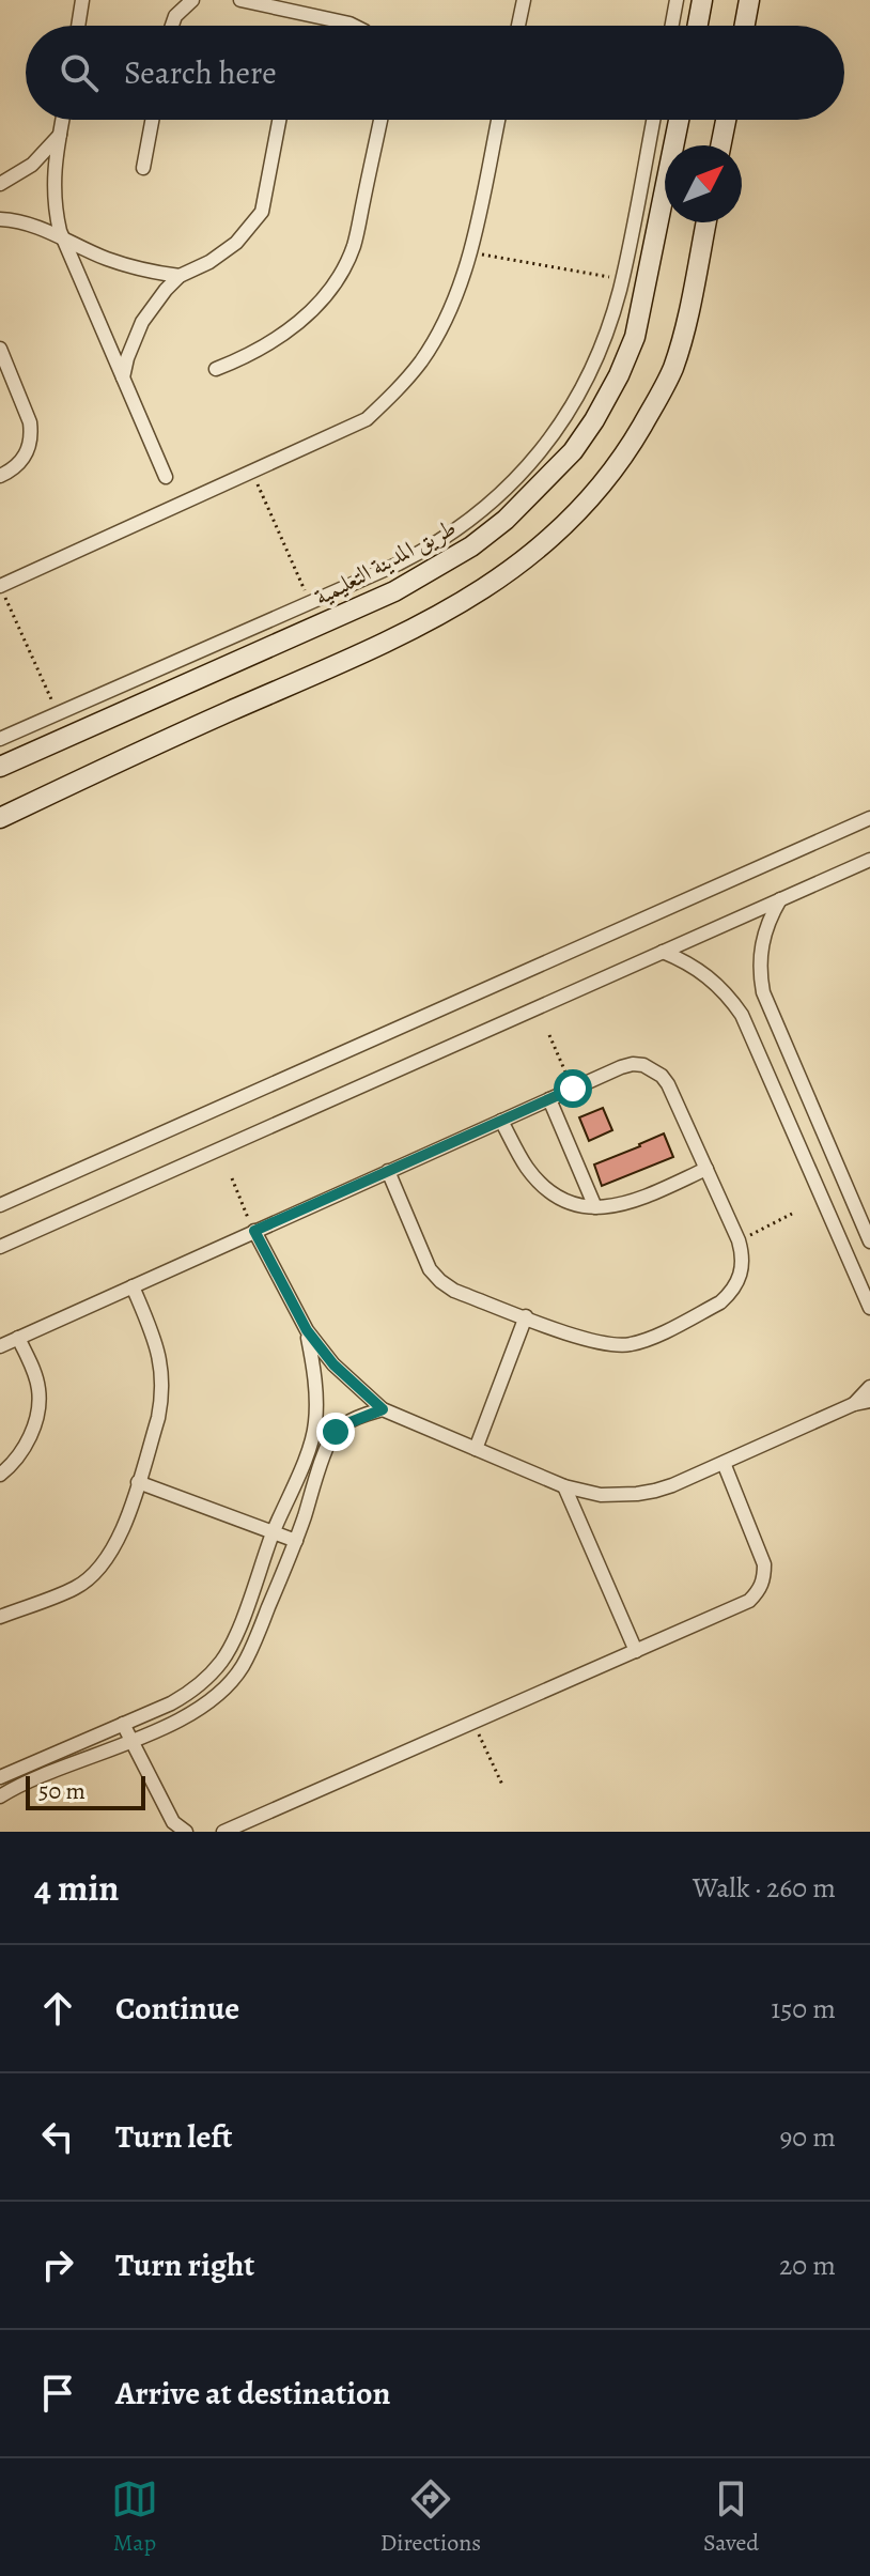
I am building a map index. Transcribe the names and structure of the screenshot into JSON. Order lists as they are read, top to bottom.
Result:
{
  "streets": {
    "street": ["طريق المدينة التعليمية"]
  },
  "scale_bar": "50 m",
  "north": "top right",
  "page": {
    "search": "Search here",
    "scale": "50 m",
    "heading": ["4 min", "Walk · 260 m"],
    "list": [
      ["Continue", "150 m"],
      ["Turn left", "90 m"],
      ["Turn right", "20 m"],
      "Arrive at destination"
    ],
    "nav": ["Map", "Directions", "Saved"]
  }
}
